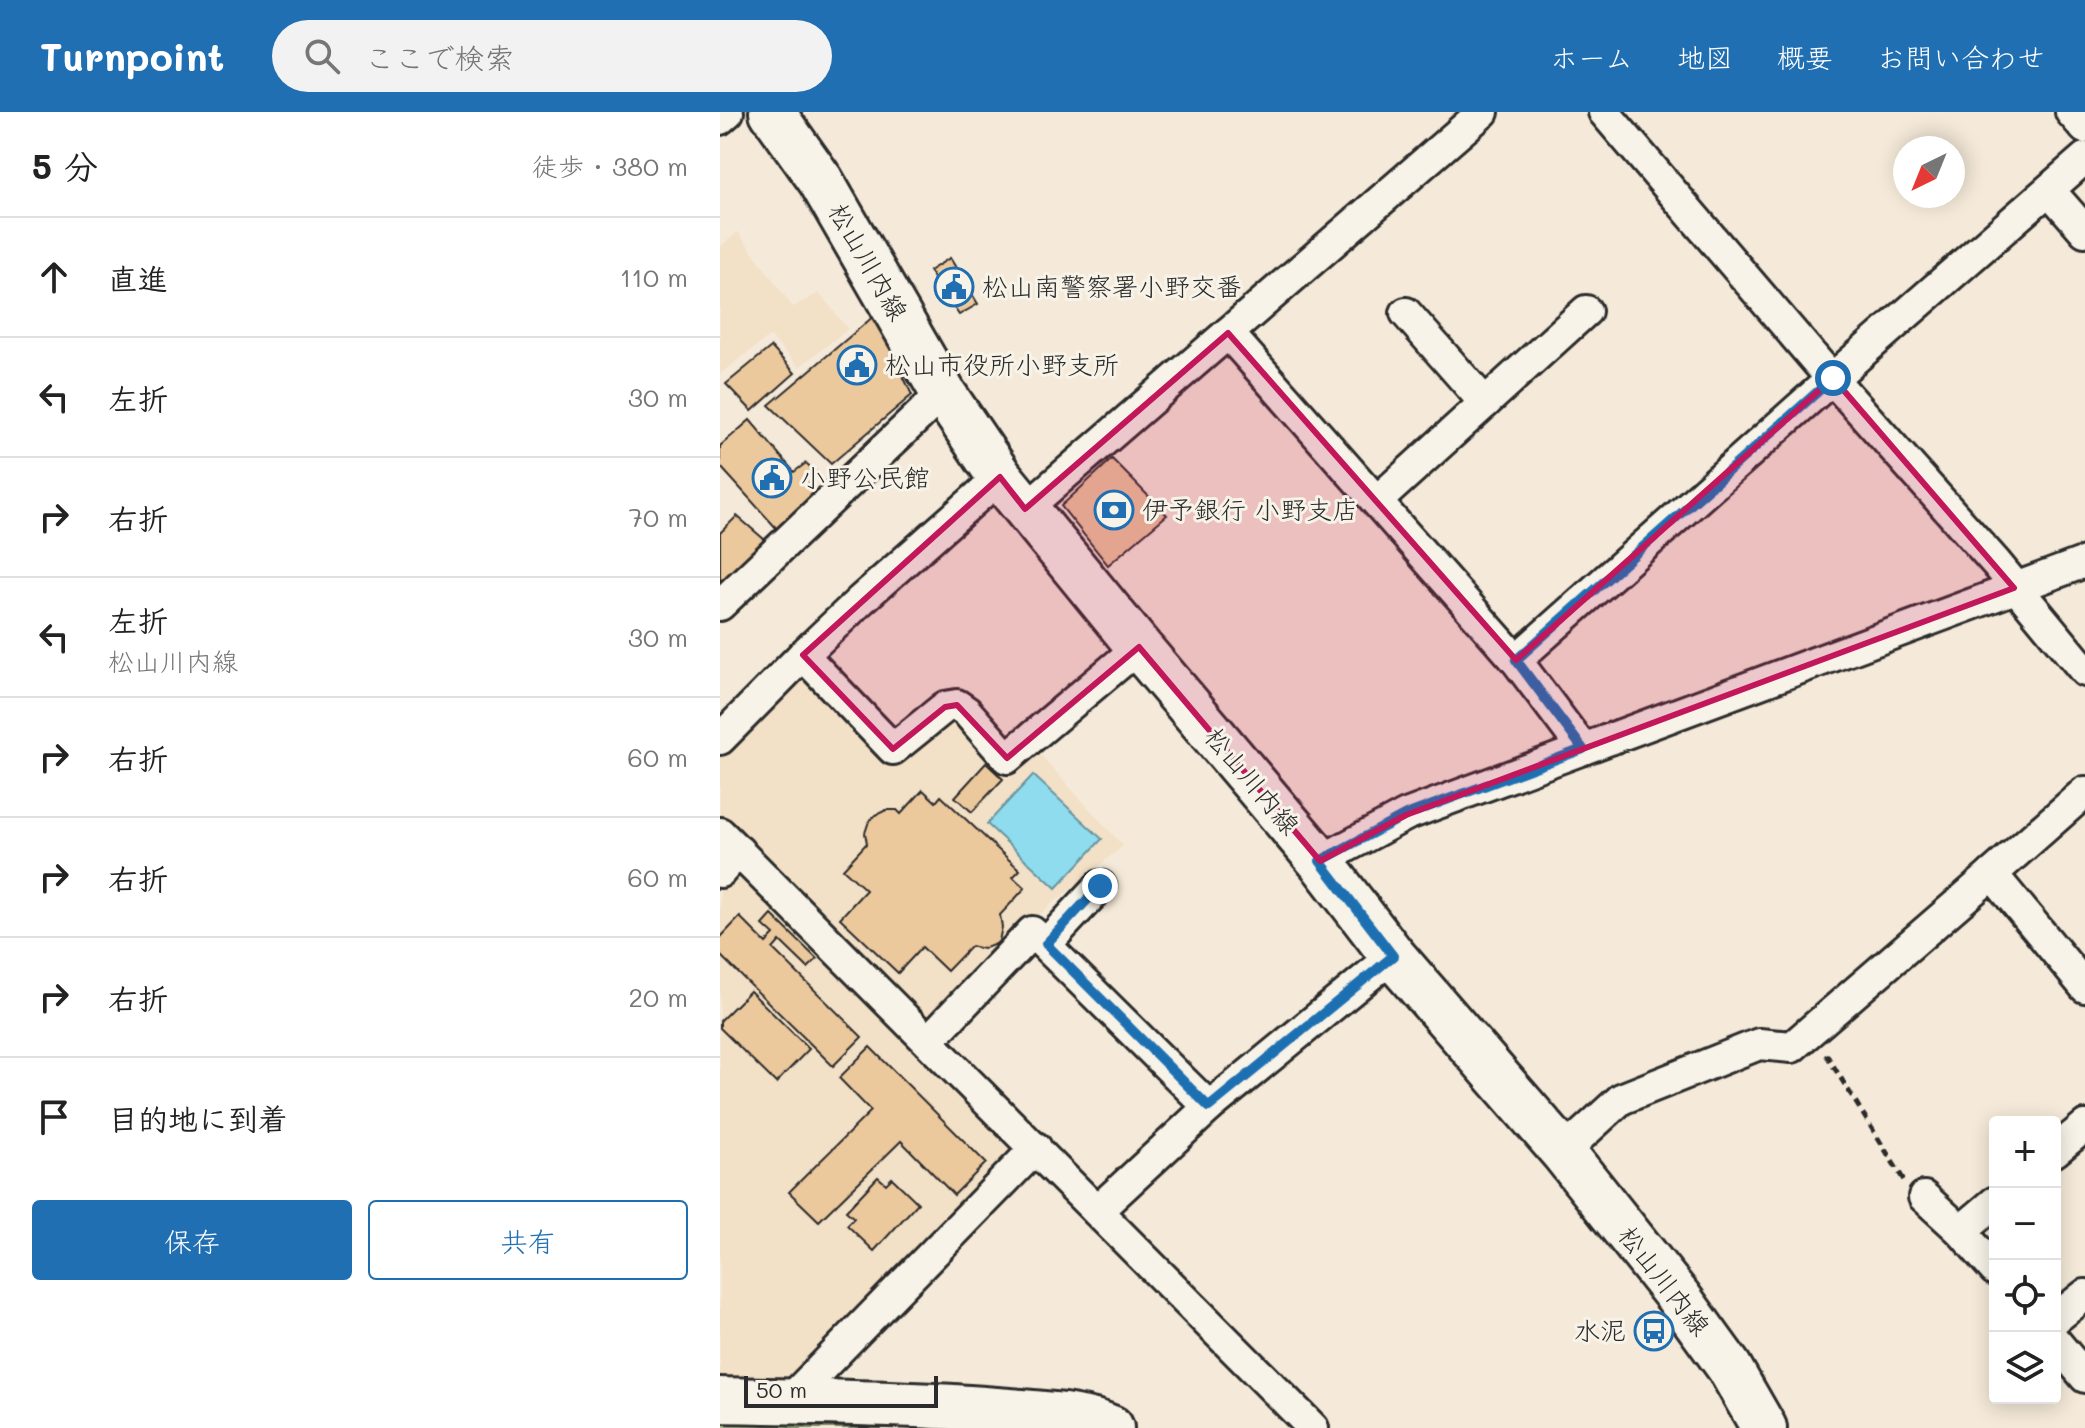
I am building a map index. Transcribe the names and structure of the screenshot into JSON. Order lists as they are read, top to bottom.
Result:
{
  "streets": {
    "main road": ["松山川内線"]
  },
  "places": {
    "public building": ["松山南警察署小野交番", "松山市役所小野支所", "小野公民館"],
    "bank": ["伊予銀行 小野支店"],
    "bus stop": ["水泥"]
  },
  "scale_bar": "50 m",
  "north": "bottom left",
  "page": {
    "header": "Turnpoint",
    "search": "ここで検索",
    "nav": [
      "ホーム",
      "地図",
      "概要",
      "お問い合わせ"
    ],
    "heading": ["5 分", "徒歩 · 380 m"],
    "list": [
      ["直進", "110 m"],
      ["左折", "30 m"],
      ["右折", "70 m"],
      ["左折", "松山川内線", "30 m"],
      ["右折", "60 m"],
      ["右折", "60 m"],
      ["右折", "20 m"],
      "目的地に到着"
    ],
    "map_buttons": ["+", "−"],
    "buttons": ["保存", "共有"],
    "scale": "50 m"
  }
}
